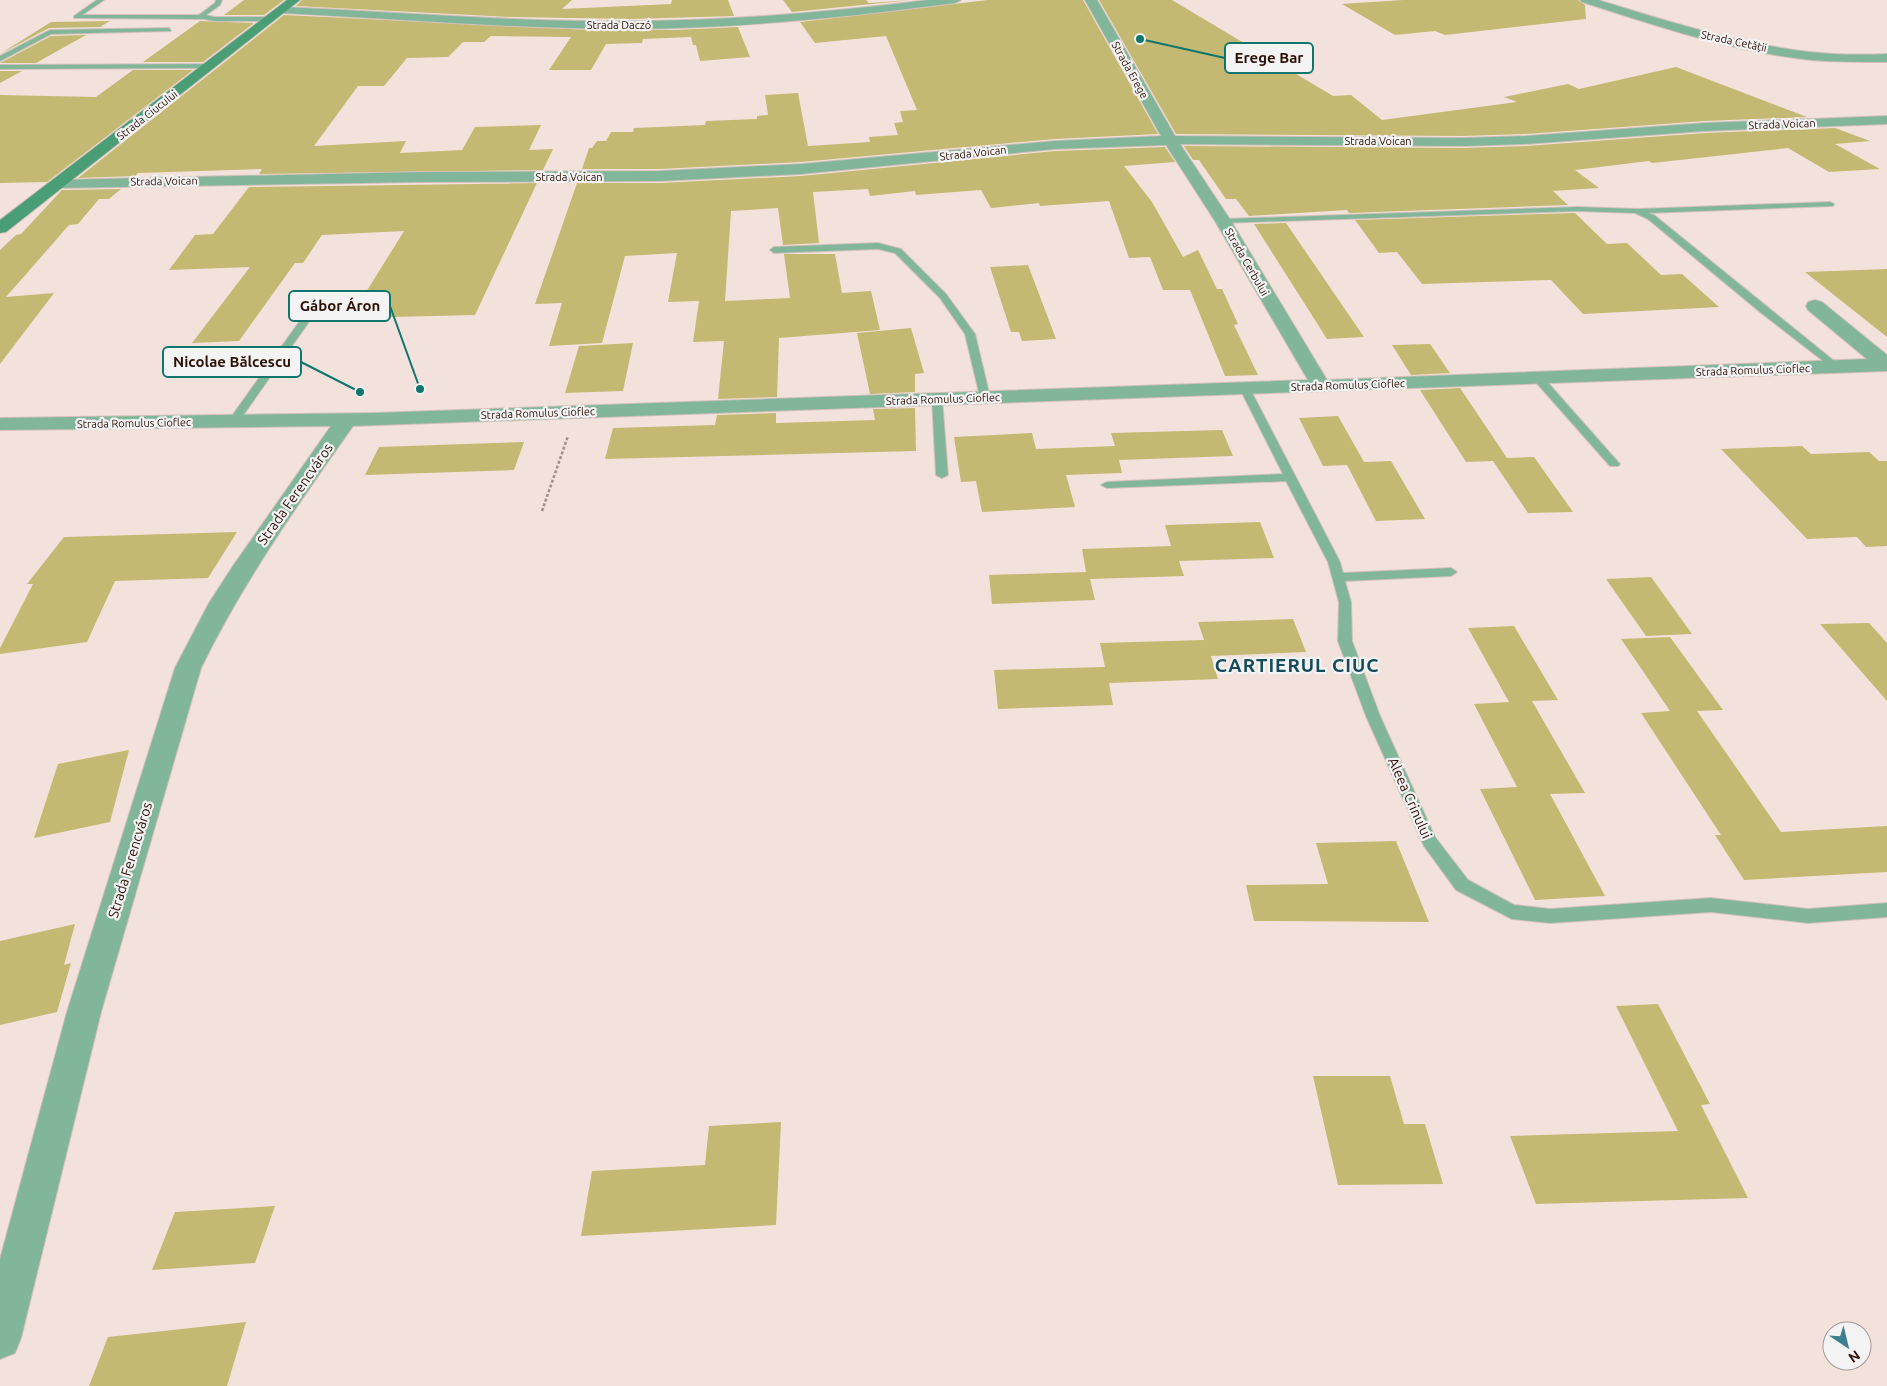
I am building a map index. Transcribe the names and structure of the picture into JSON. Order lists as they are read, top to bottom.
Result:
{
  "streets": {
    "main road": ["Strada Ciucului"],
    "street": [
      "Strada Daczó",
      "Strada Cetății",
      "Strada Erege",
      "Strada Voican",
      "Strada Cerbului",
      "Strada Romulus Cioflec",
      "Strada Ferencváros"
    ],
    "lane": ["Aleea Crinului"]
  },
  "crossings": [
    ["Strada Daczó", "Strada Ciucului"],
    ["Strada Erege", "Strada Voican"],
    ["Strada Erege", "Strada Cerbului"],
    ["Strada Ciucului", "Strada Voican"],
    ["Strada Voican", "Strada Cerbului"],
    ["Strada Cerbului", "Strada Romulus Cioflec"],
    ["Strada Romulus Cioflec", "Strada Ferencváros"],
    ["Strada Romulus Cioflec", "Aleea Crinului"]
  ],
  "districts": ["CARTIERUL CIUC"],
  "places": ["Erege Bar", "Gábor Áron", "Nicolae Bălcescu"],
  "north": "bottom right"
}
